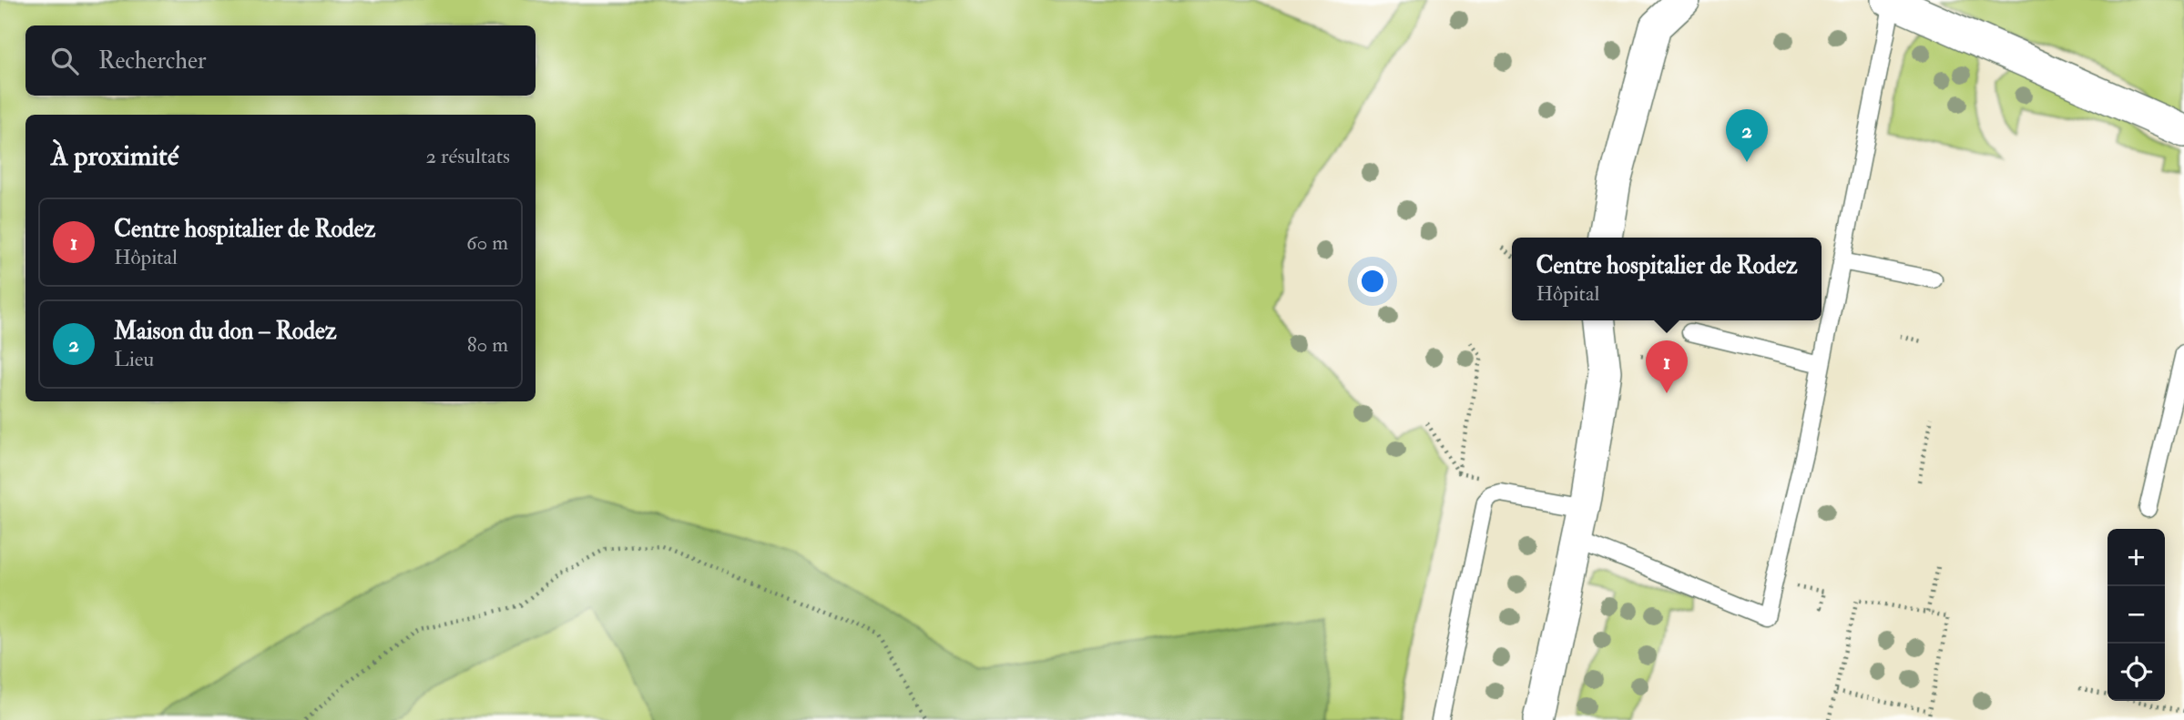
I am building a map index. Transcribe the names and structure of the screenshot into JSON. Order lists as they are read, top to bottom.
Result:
{
  "page": {
    "search": "Rechercher",
    "pins": ["2", "1"],
    "heading": ["À proximité", "2 résultats"],
    "list": [
      {
        "mark": "1",
        "name": "Centre hospitalier de Rodez",
        "note": "Hôpital",
        "value": "60 m"
      },
      {
        "mark": "2",
        "name": "Maison du don – Rodez",
        "note": "Lieu",
        "value": "80 m"
      }
    ],
    "popup": ["Centre hospitalier de Rodez", "Hôpital"],
    "map_buttons": ["+", "−"]
  }
}
